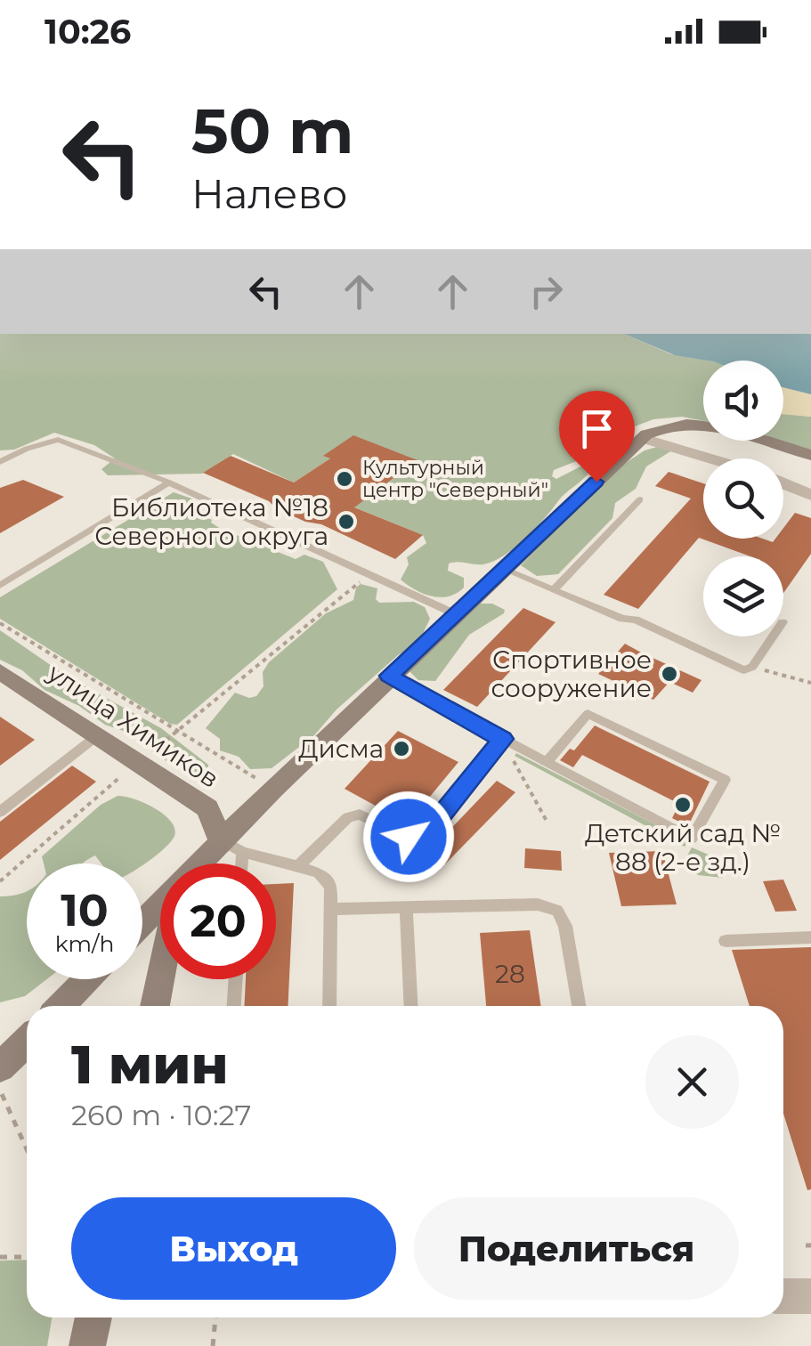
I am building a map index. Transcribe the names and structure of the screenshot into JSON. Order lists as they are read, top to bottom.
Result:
{
  "streets": {
    "street": ["улица Химиков"]
  },
  "places": [
    "Культурный центр \"Северный\"",
    "Библиотека №18 Северного округа",
    "Спортивное сооружение",
    "Дисма",
    "Детский сад № 88 (2-е зд.)"
  ],
  "house_numbers": ["28"],
  "page": {
    "status": "10:26",
    "turn": ["50 m", "Налево"],
    "speed": "10 km/h",
    "limit": "20",
    "heading": ["1 мин", "260 m · 10:27"],
    "buttons": ["Выход", "Поделиться"]
  }
}
